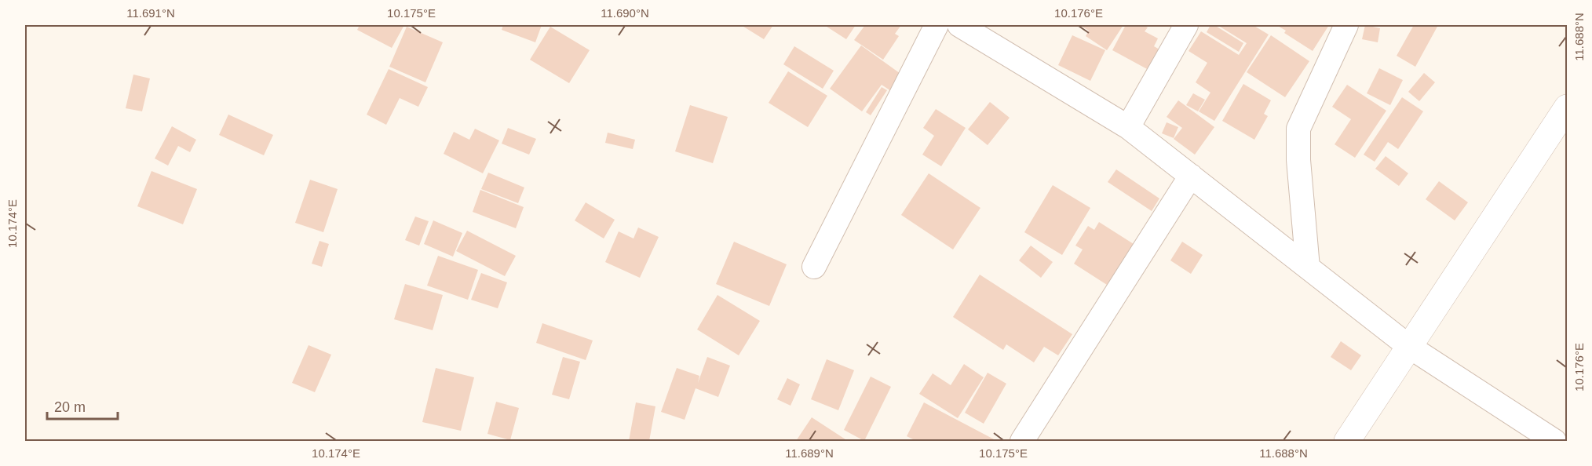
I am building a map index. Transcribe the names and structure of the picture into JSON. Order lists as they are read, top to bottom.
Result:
{
  "scale_bar": "20 m",
  "coordinates": [
    "11.691°N",
    "10.175°E",
    "11.690°N",
    "10.176°E",
    "11.688°N",
    "10.174°E",
    "11.689°N"
  ]
}
